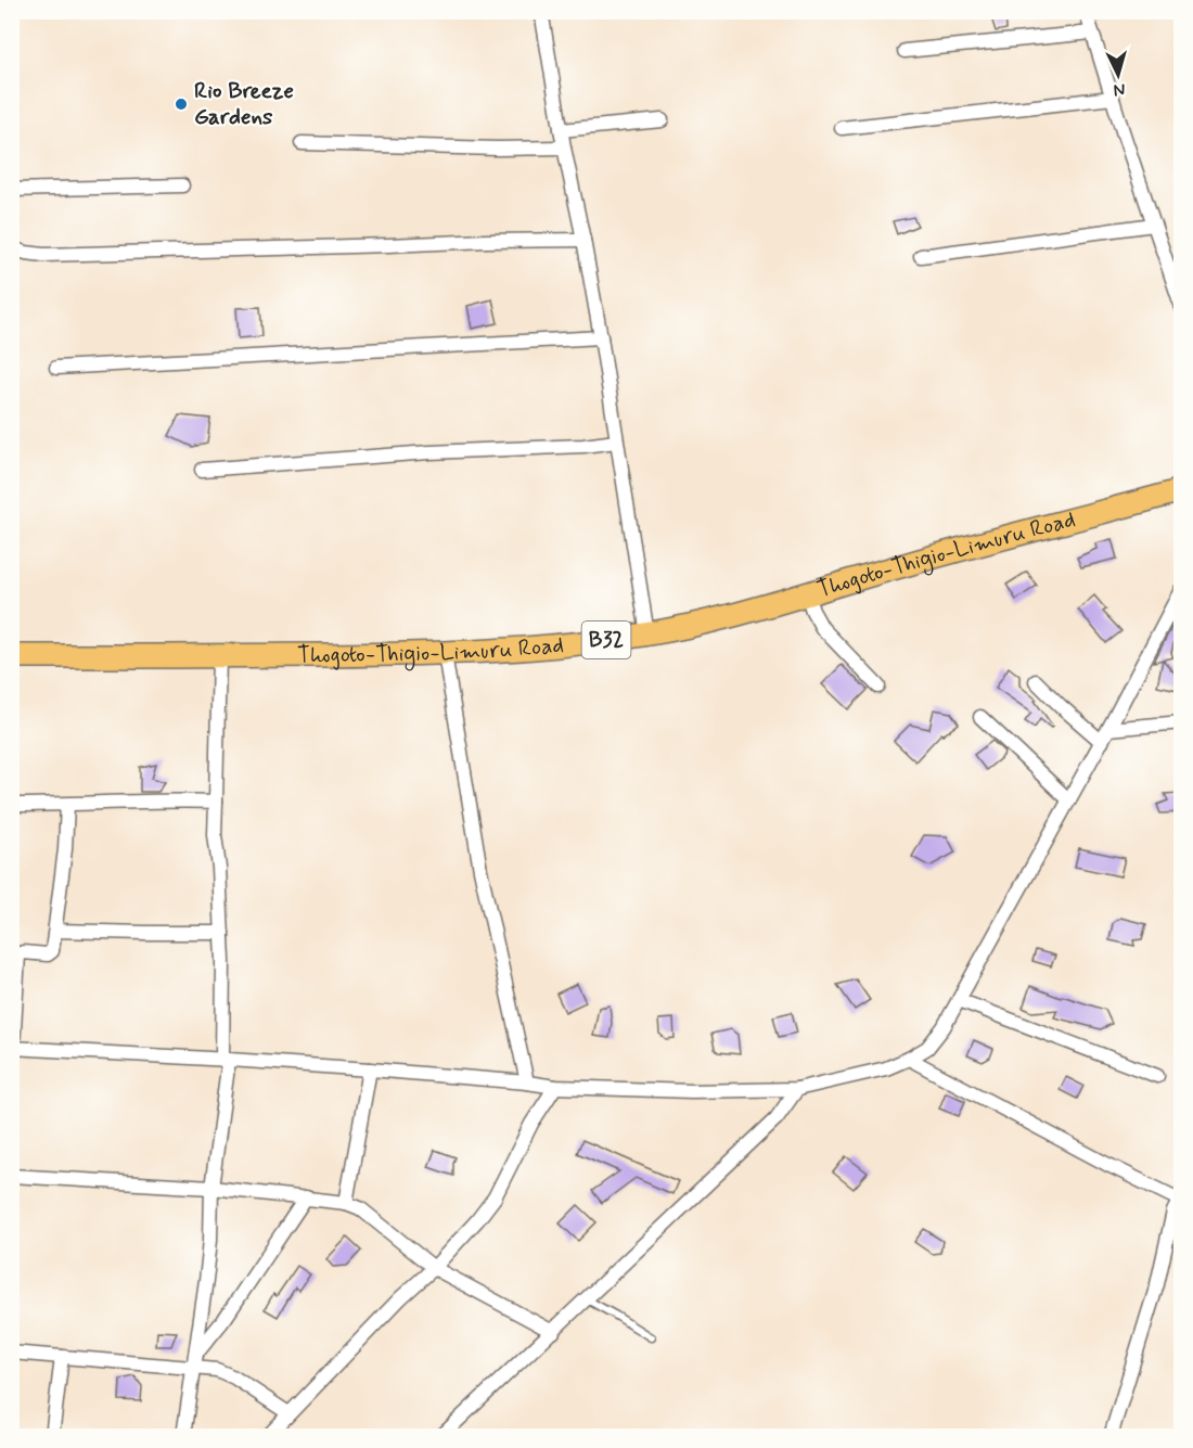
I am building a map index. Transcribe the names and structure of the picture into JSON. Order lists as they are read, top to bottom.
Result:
{
  "streets": {
    "highway": ["Thogoto-Thigio-Limuru Road", "B32"]
  },
  "places": ["Rio Breeze Gardens"],
  "north": "bottom"
}
